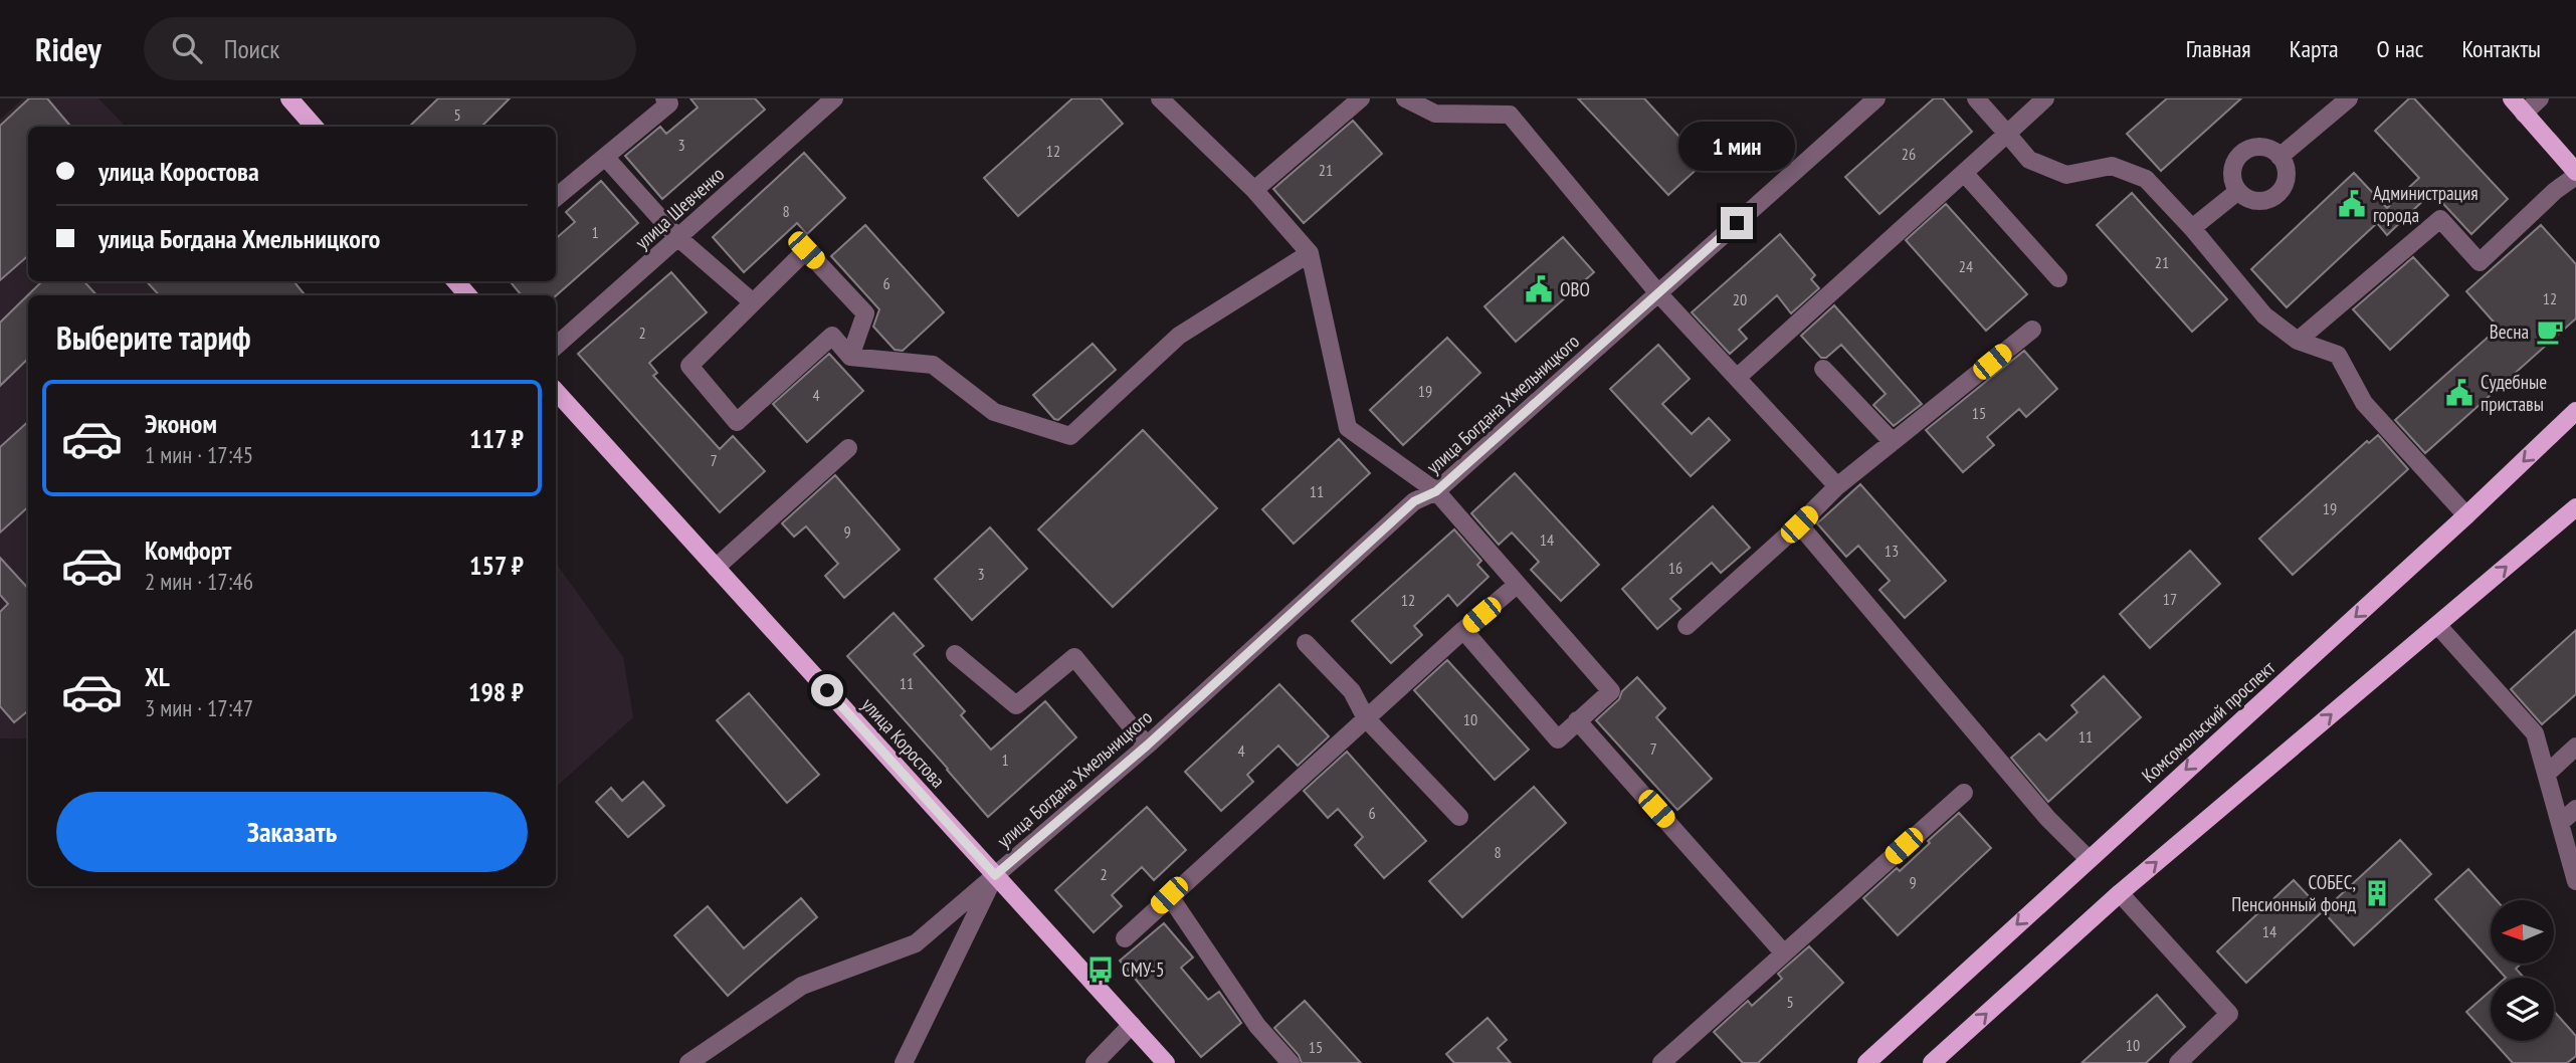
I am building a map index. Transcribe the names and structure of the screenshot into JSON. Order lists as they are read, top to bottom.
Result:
{
  "streets": {
    "main road": ["Комсомольский проспект", "улица Коростова"],
    "street": ["улица Шевченко", "улица Богдана Хмельницкого"]
  },
  "crossings": [
    ["улица Богдана Хмельницкого", "улица Коростова"]
  ],
  "places": {
    "public building": ["Администрация города", "ОВО", "Судебные приставы"],
    "cafe": ["Весна"],
    "building": ["СОБЕС, Пенсионный фонд"],
    "bus stop": ["СМУ-5"]
  },
  "house_numbers": [
    "5",
    "3",
    "12",
    "26",
    "21",
    "8",
    "1",
    "21",
    "24",
    "6",
    "12",
    "20",
    "2",
    "19",
    "4",
    "15",
    "7",
    "11",
    "19",
    "9",
    "14",
    "13",
    "16",
    "3",
    "17",
    "12",
    "11",
    "10",
    "11",
    "7",
    "4",
    "1",
    "6",
    "8",
    "2",
    "9",
    "14",
    "5",
    "10",
    "15"
  ],
  "north": "left",
  "page": {
    "header": "Ridey",
    "search": "Поиск",
    "nav": [
      "Главная",
      "Карта",
      "О нас",
      "Контакты"
    ],
    "bubble": "1 мин",
    "banner": ["улица Коростова", "улица Богдана Хмельницкого"],
    "heading": "Выберите тариф",
    "list": [
      {
        "name": "Эконом",
        "note": "1 мин · 17:45",
        "value": "117 ₽"
      },
      {
        "name": "Комфорт",
        "note": "2 мин · 17:46",
        "value": "157 ₽"
      },
      {
        "name": "XL",
        "note": "3 мин · 17:47",
        "value": "198 ₽"
      }
    ],
    "buttons": "Заказать"
  }
}
